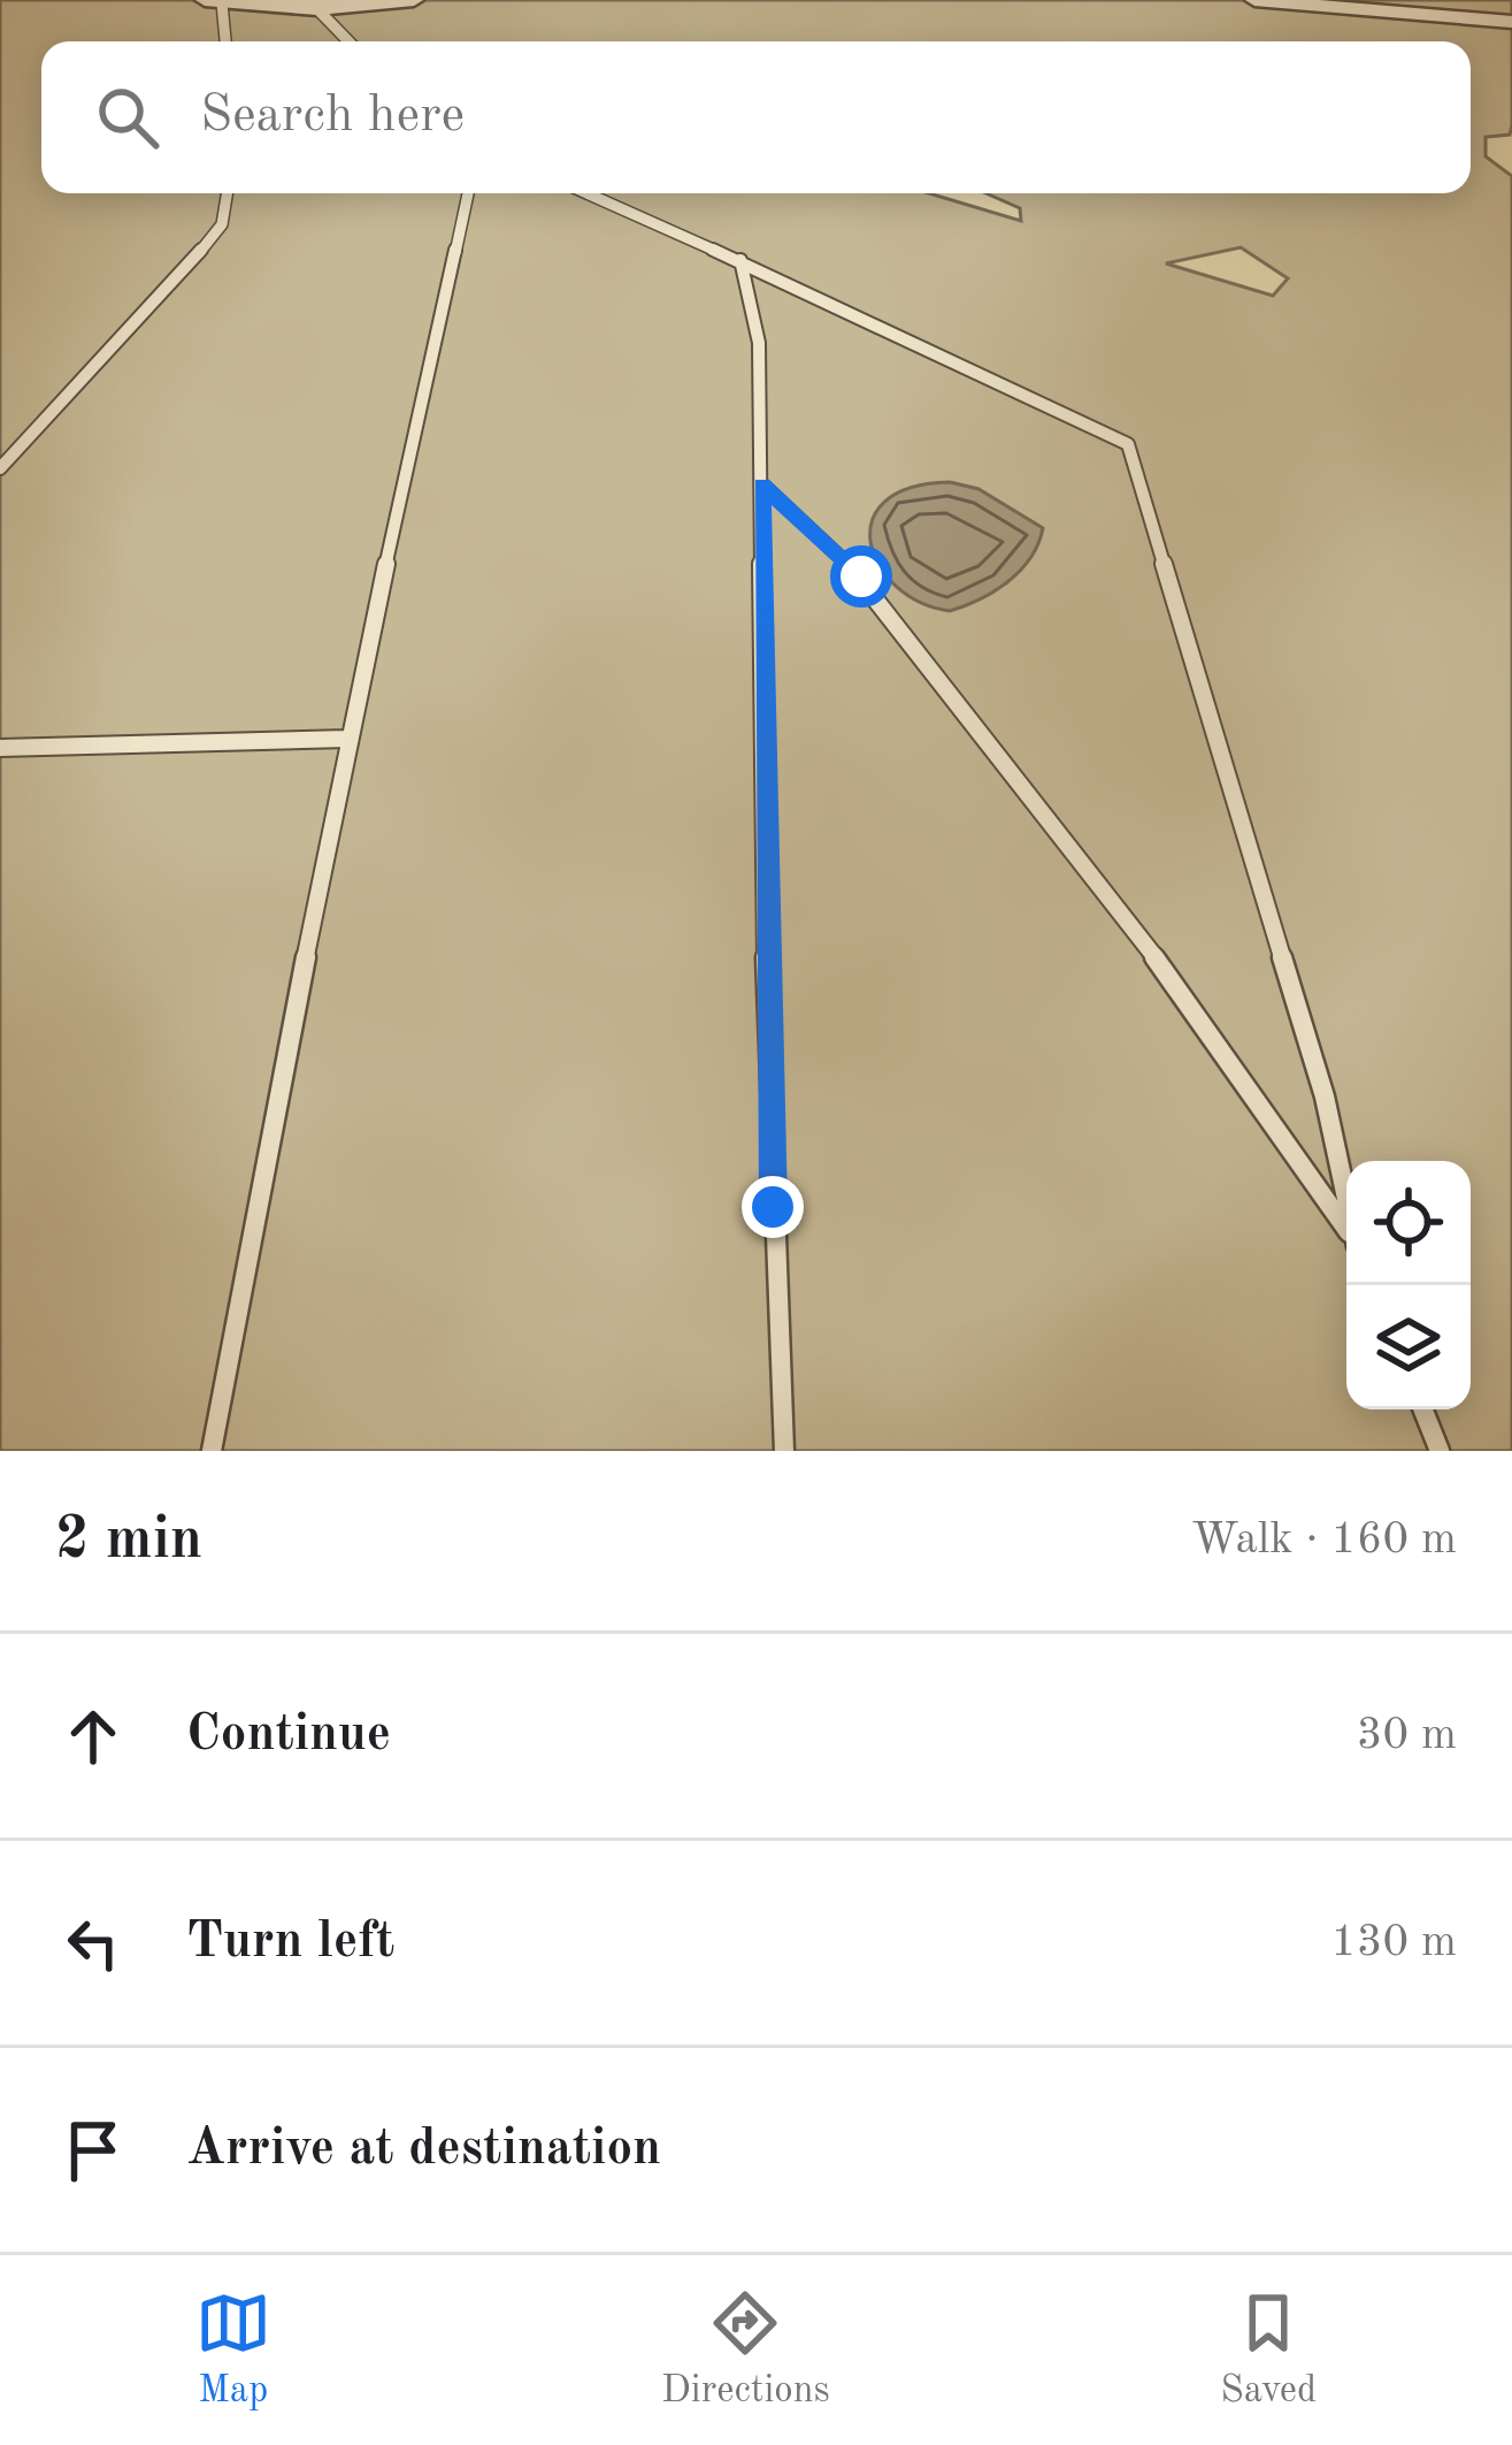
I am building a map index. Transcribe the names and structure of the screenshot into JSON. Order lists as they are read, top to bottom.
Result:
{
  "page": {
    "search": "Search here",
    "heading": ["2 min", "Walk · 160 m"],
    "list": [
      ["Continue", "30 m"],
      ["Turn left", "130 m"],
      "Arrive at destination"
    ],
    "nav": ["Map", "Directions", "Saved"]
  }
}
